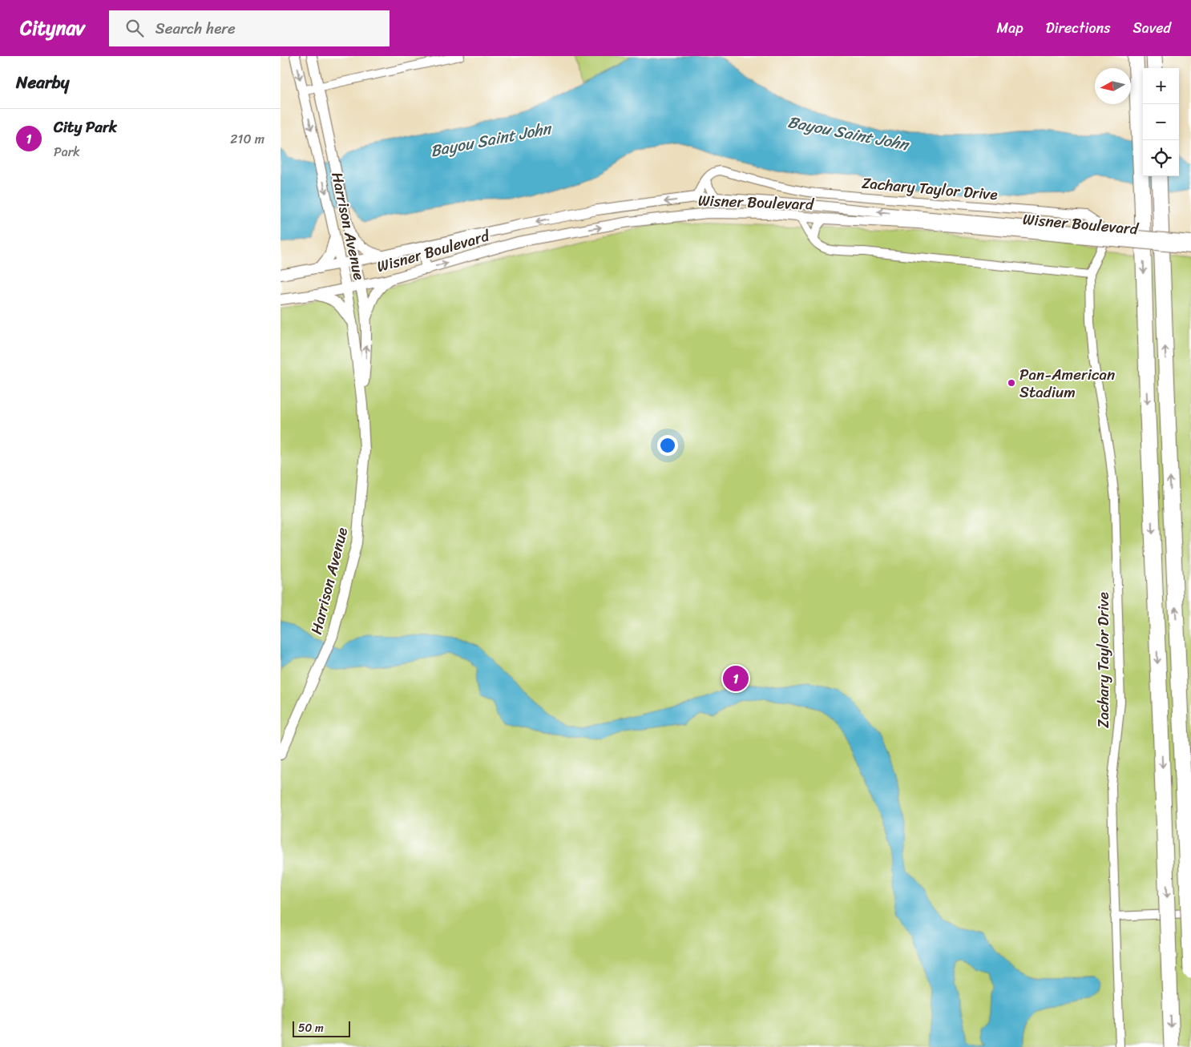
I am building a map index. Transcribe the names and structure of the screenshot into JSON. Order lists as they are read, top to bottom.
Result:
{
  "streets": {
    "street": ["Zachary Taylor Drive", "Wisner Boulevard", "Harrison Avenue"]
  },
  "crossings": [
    ["Wisner Boulevard", "Harrison Avenue"]
  ],
  "water": ["Bayou Saint John"],
  "places": ["Pan-American Stadium"],
  "scale_bar": "50 m",
  "north": "left",
  "page": {
    "header": "Citynav",
    "search": "Search here",
    "nav": ["Map", "Directions", "Saved"],
    "heading": "Nearby",
    "map_buttons": ["+", "−"],
    "list": [
      {
        "mark": "1",
        "name": "City Park",
        "note": "Park",
        "value": "210 m"
      }
    ],
    "pins": "1",
    "scale": "50 m"
  }
}
